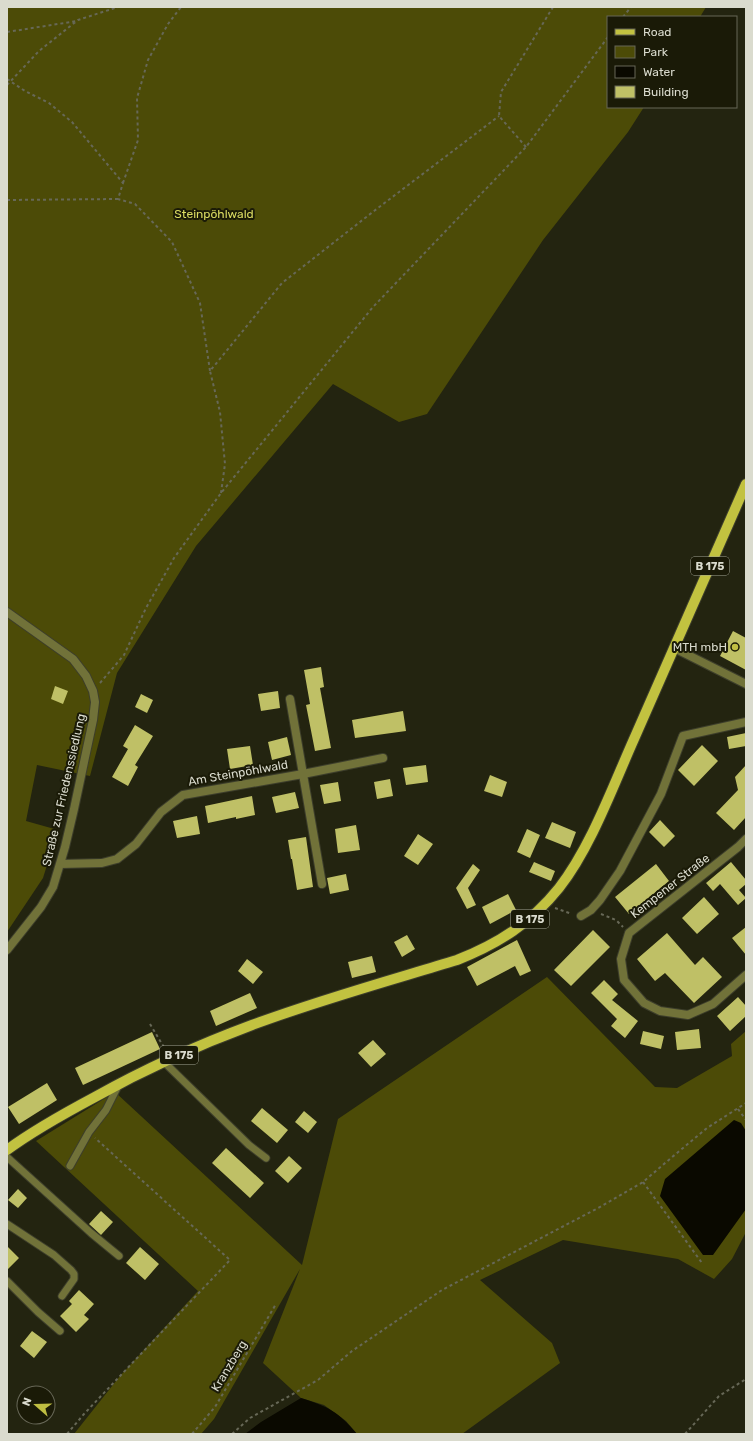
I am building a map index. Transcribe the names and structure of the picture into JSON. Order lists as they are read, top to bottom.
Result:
{
  "streets": {
    "main road": ["B 175"],
    "street": ["Am Steinpöhlwald", "Straße zur Friedenssiedlung", "Kempener Straße"],
    "path": ["Kranzberg"]
  },
  "crossings": [
    ["Am Steinpöhlwald", "Straße zur Friedenssiedlung"]
  ],
  "parks": ["Steinpöhlwald"],
  "places": ["MTH mbH"],
  "legend": [
    "Road",
    "Park",
    "Water",
    "Building"
  ],
  "north": "left"
}
